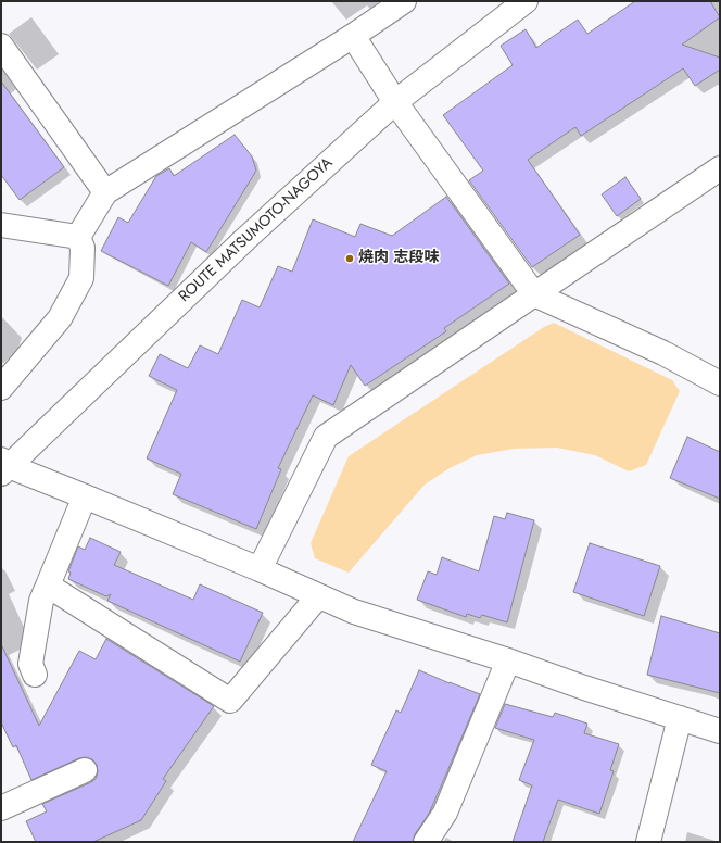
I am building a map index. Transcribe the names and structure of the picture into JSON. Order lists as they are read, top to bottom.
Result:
{
  "streets": {
    "street": ["ROUTE MATSUMOTO-NAGOYA"]
  },
  "places": ["焼肉 志段味"]
}
